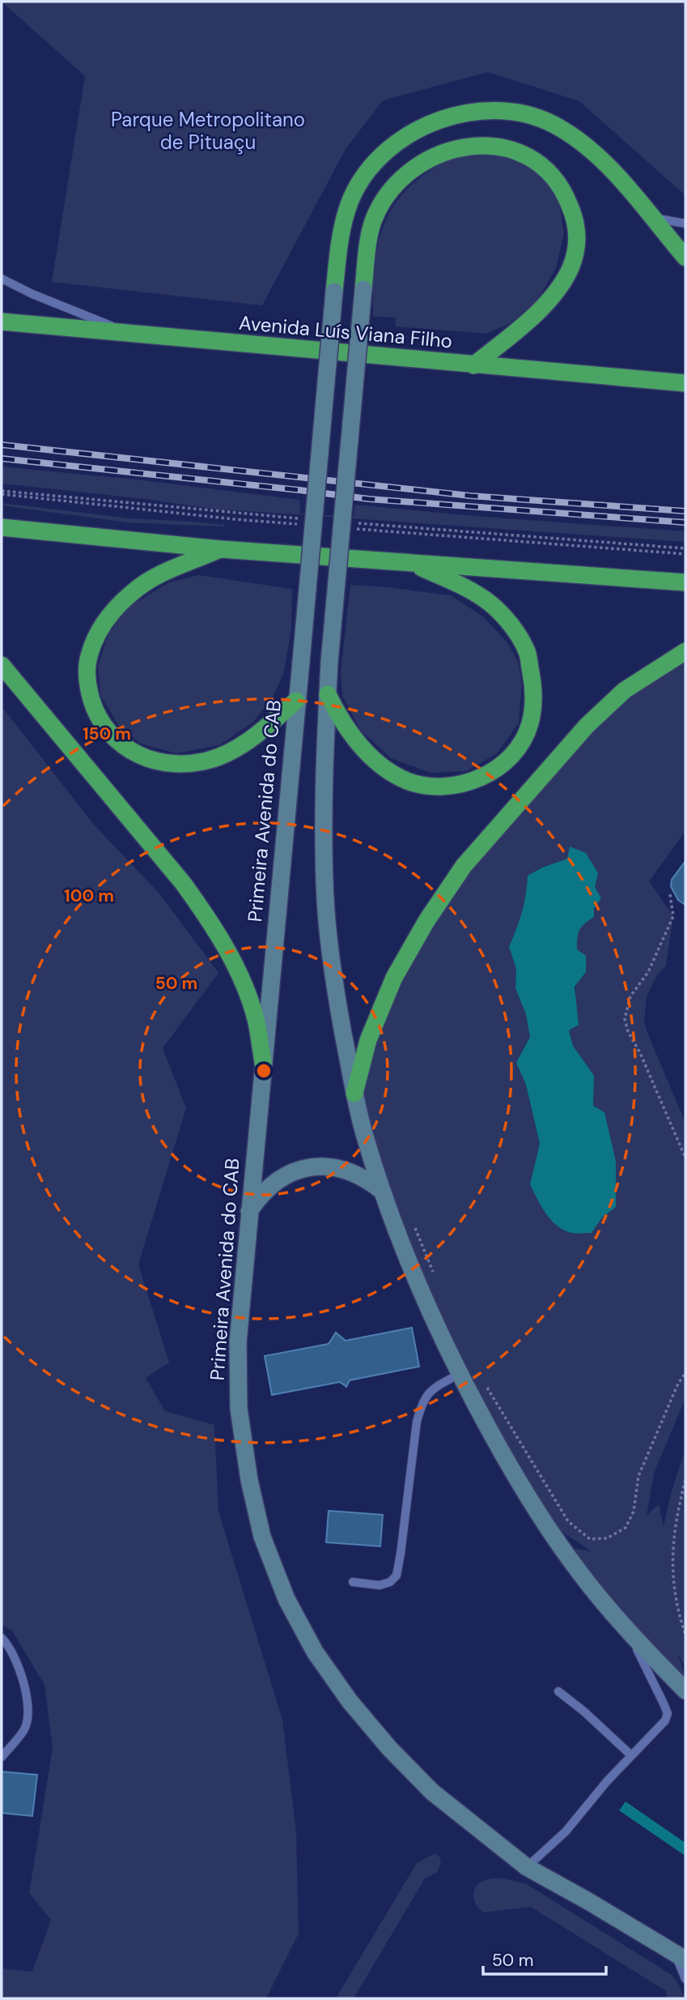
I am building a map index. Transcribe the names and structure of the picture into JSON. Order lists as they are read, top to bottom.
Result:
{
  "streets": {
    "highway": ["Avenida Luís Viana Filho"],
    "main road": ["Primeira Avenida do CAB"]
  },
  "parks": ["Parque Metropolitano de Pituaçu"],
  "scale_bar": "50 m",
  "rings": ["150 m", "100 m", "50 m"]
}
